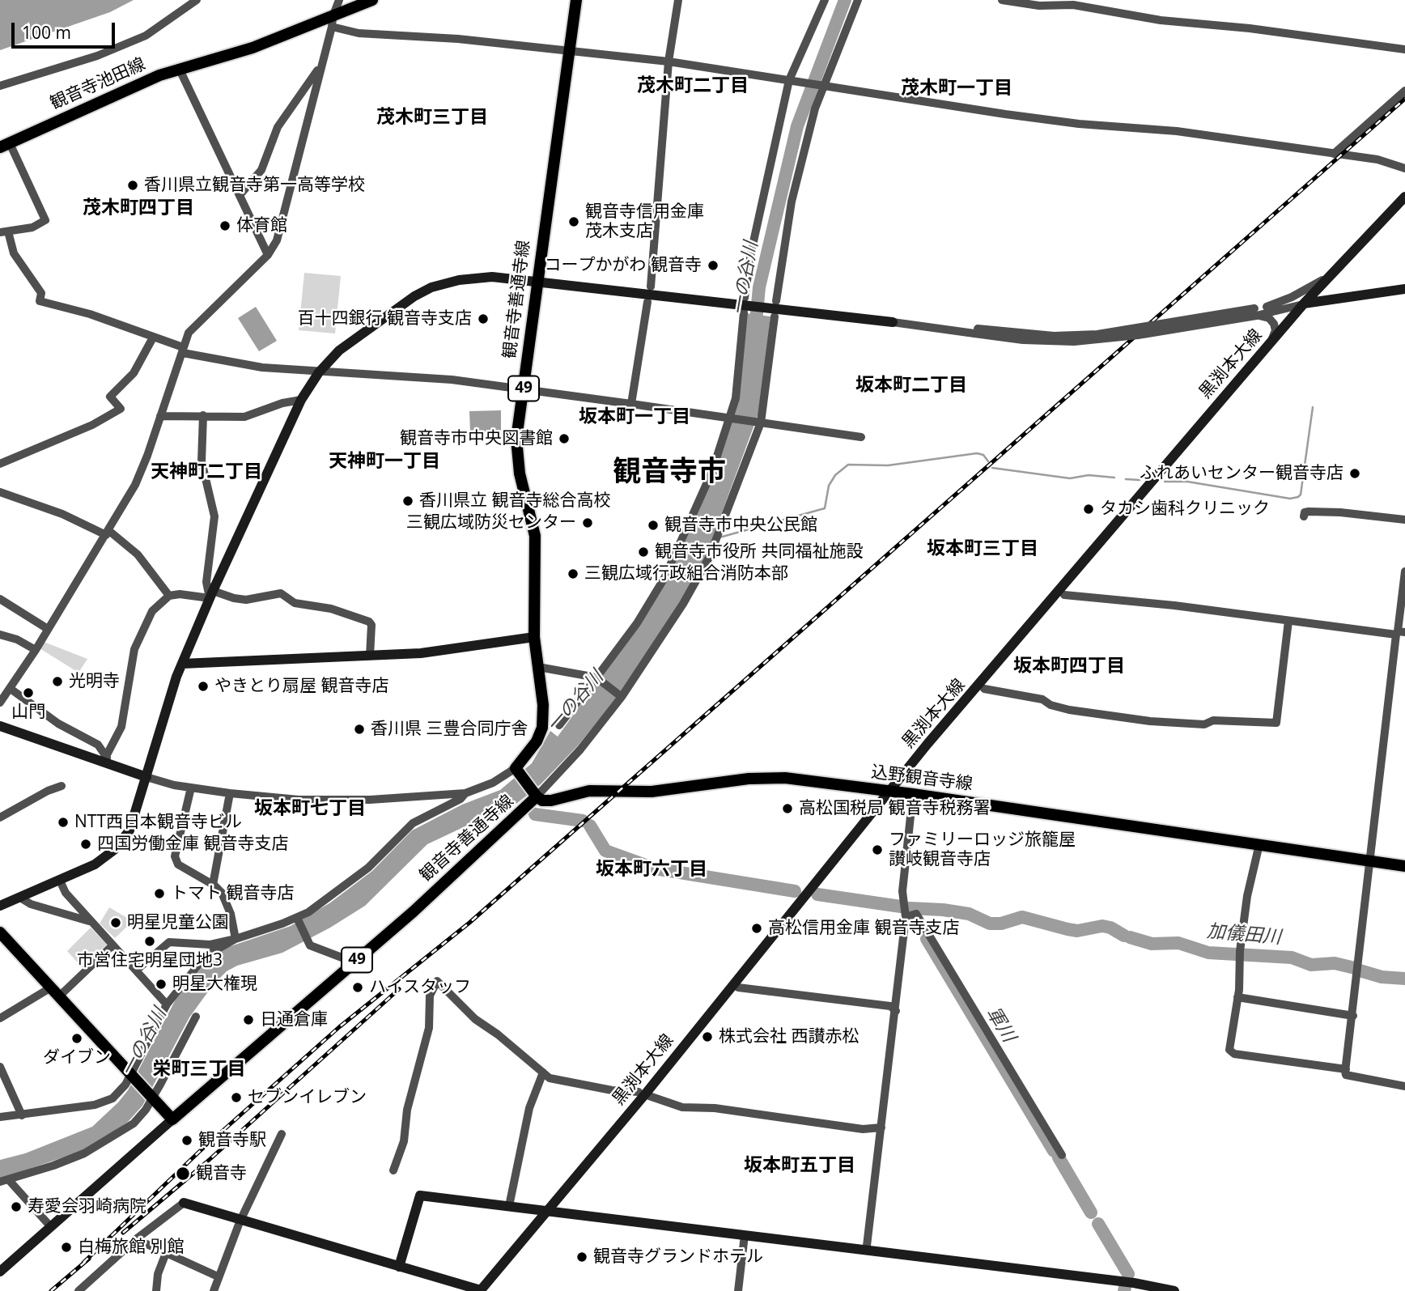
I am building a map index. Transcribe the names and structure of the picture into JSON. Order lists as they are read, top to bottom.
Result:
{
  "streets": {
    "main road": [
      "観音寺池田線",
      "観音寺善通寺線",
      "49",
      "込野観音寺線"
    ],
    "street": ["黒渕本大線"]
  },
  "crossings": [
    ["観音寺善通寺線", "込野観音寺線"],
    ["黒渕本大線", "込野観音寺線"]
  ],
  "districts": [
    "茂木町二丁目",
    "茂木町一丁目",
    "茂木町三丁目",
    "茂木町四丁目",
    "坂本町二丁目",
    "坂本町一丁目",
    "天神町一丁目",
    "天神町二丁目",
    "観音寺市",
    "坂本町三丁目",
    "坂本町四丁目",
    "坂本町七丁目",
    "坂本町六丁目",
    "栄町三丁目",
    "坂本町五丁目"
  ],
  "water": ["一の谷川", "加儀田川", "軍川"],
  "places": [
    "香川県立観音寺第一高等学校",
    "観音寺信用金庫 茂木支店",
    "体育館",
    "コープかがわ 観音寺",
    "百十四銀行 観音寺支店",
    "観音寺市中央図書館",
    "ふれあいセンター観音寺店",
    "香川県立 観音寺総合高校",
    "タカシ歯科クリニック",
    "三観広域防災センター",
    "観音寺市中央公民館",
    "観音寺市役所 共同福祉施設",
    "三観広域行政組合消防本部",
    "光明寺",
    "やきとり扇屋 観音寺店",
    "山門",
    "香川県 三豊合同庁舎",
    "高松国税局 観音寺税務署",
    "NTT西日本観音寺ビル",
    "四国労働金庫 観音寺支店",
    "ファミリーロッジ旅籠屋 讃岐観音寺店",
    "トマト 観音寺店",
    "明星児童公園",
    "高松信用金庫 観音寺支店",
    "市営住宅明星団地3",
    "明星大権現",
    "ハイスタッフ",
    "日通倉庫",
    "株式会社 西讃赤松",
    "ダイブン",
    "セブンイレブン",
    "観音寺駅",
    "観音寺",
    "寿愛会羽崎病院",
    "白梅旅館 別館",
    "観音寺グランドホテル"
  ],
  "scale_bar": "100 m"
}
